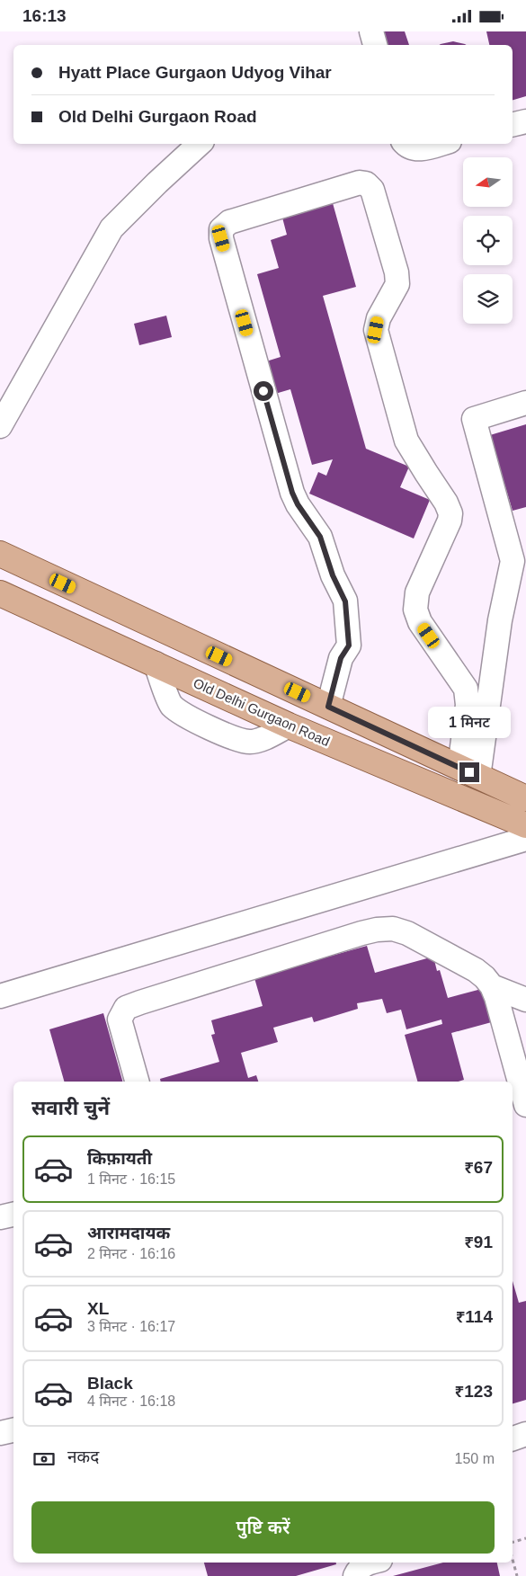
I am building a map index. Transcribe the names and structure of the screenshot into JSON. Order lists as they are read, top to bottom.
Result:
{
  "streets": {
    "main road": ["Old Delhi Gurgaon Road"]
  },
  "north": "left",
  "page": {
    "status": "16:13",
    "banner": ["Hyatt Place Gurgaon Udyog Vihar", "Old Delhi Gurgaon Road"],
    "bubble": "1 मिनट",
    "heading": "सवारी चुनें",
    "list": [
      {
        "name": "किफ़ायती",
        "note": "1 मिनट · 16:15",
        "value": "₹67"
      },
      {
        "name": "आरामदायक",
        "note": "2 मिनट · 16:16",
        "value": "₹91"
      },
      {
        "name": "XL",
        "note": "3 मिनट · 16:17",
        "value": "₹114"
      },
      {
        "name": "Black",
        "note": "4 मिनट · 16:18",
        "value": "₹123"
      }
    ],
    "pay": ["नकद", "150 m"],
    "buttons": "पुष्टि करें"
  }
}
